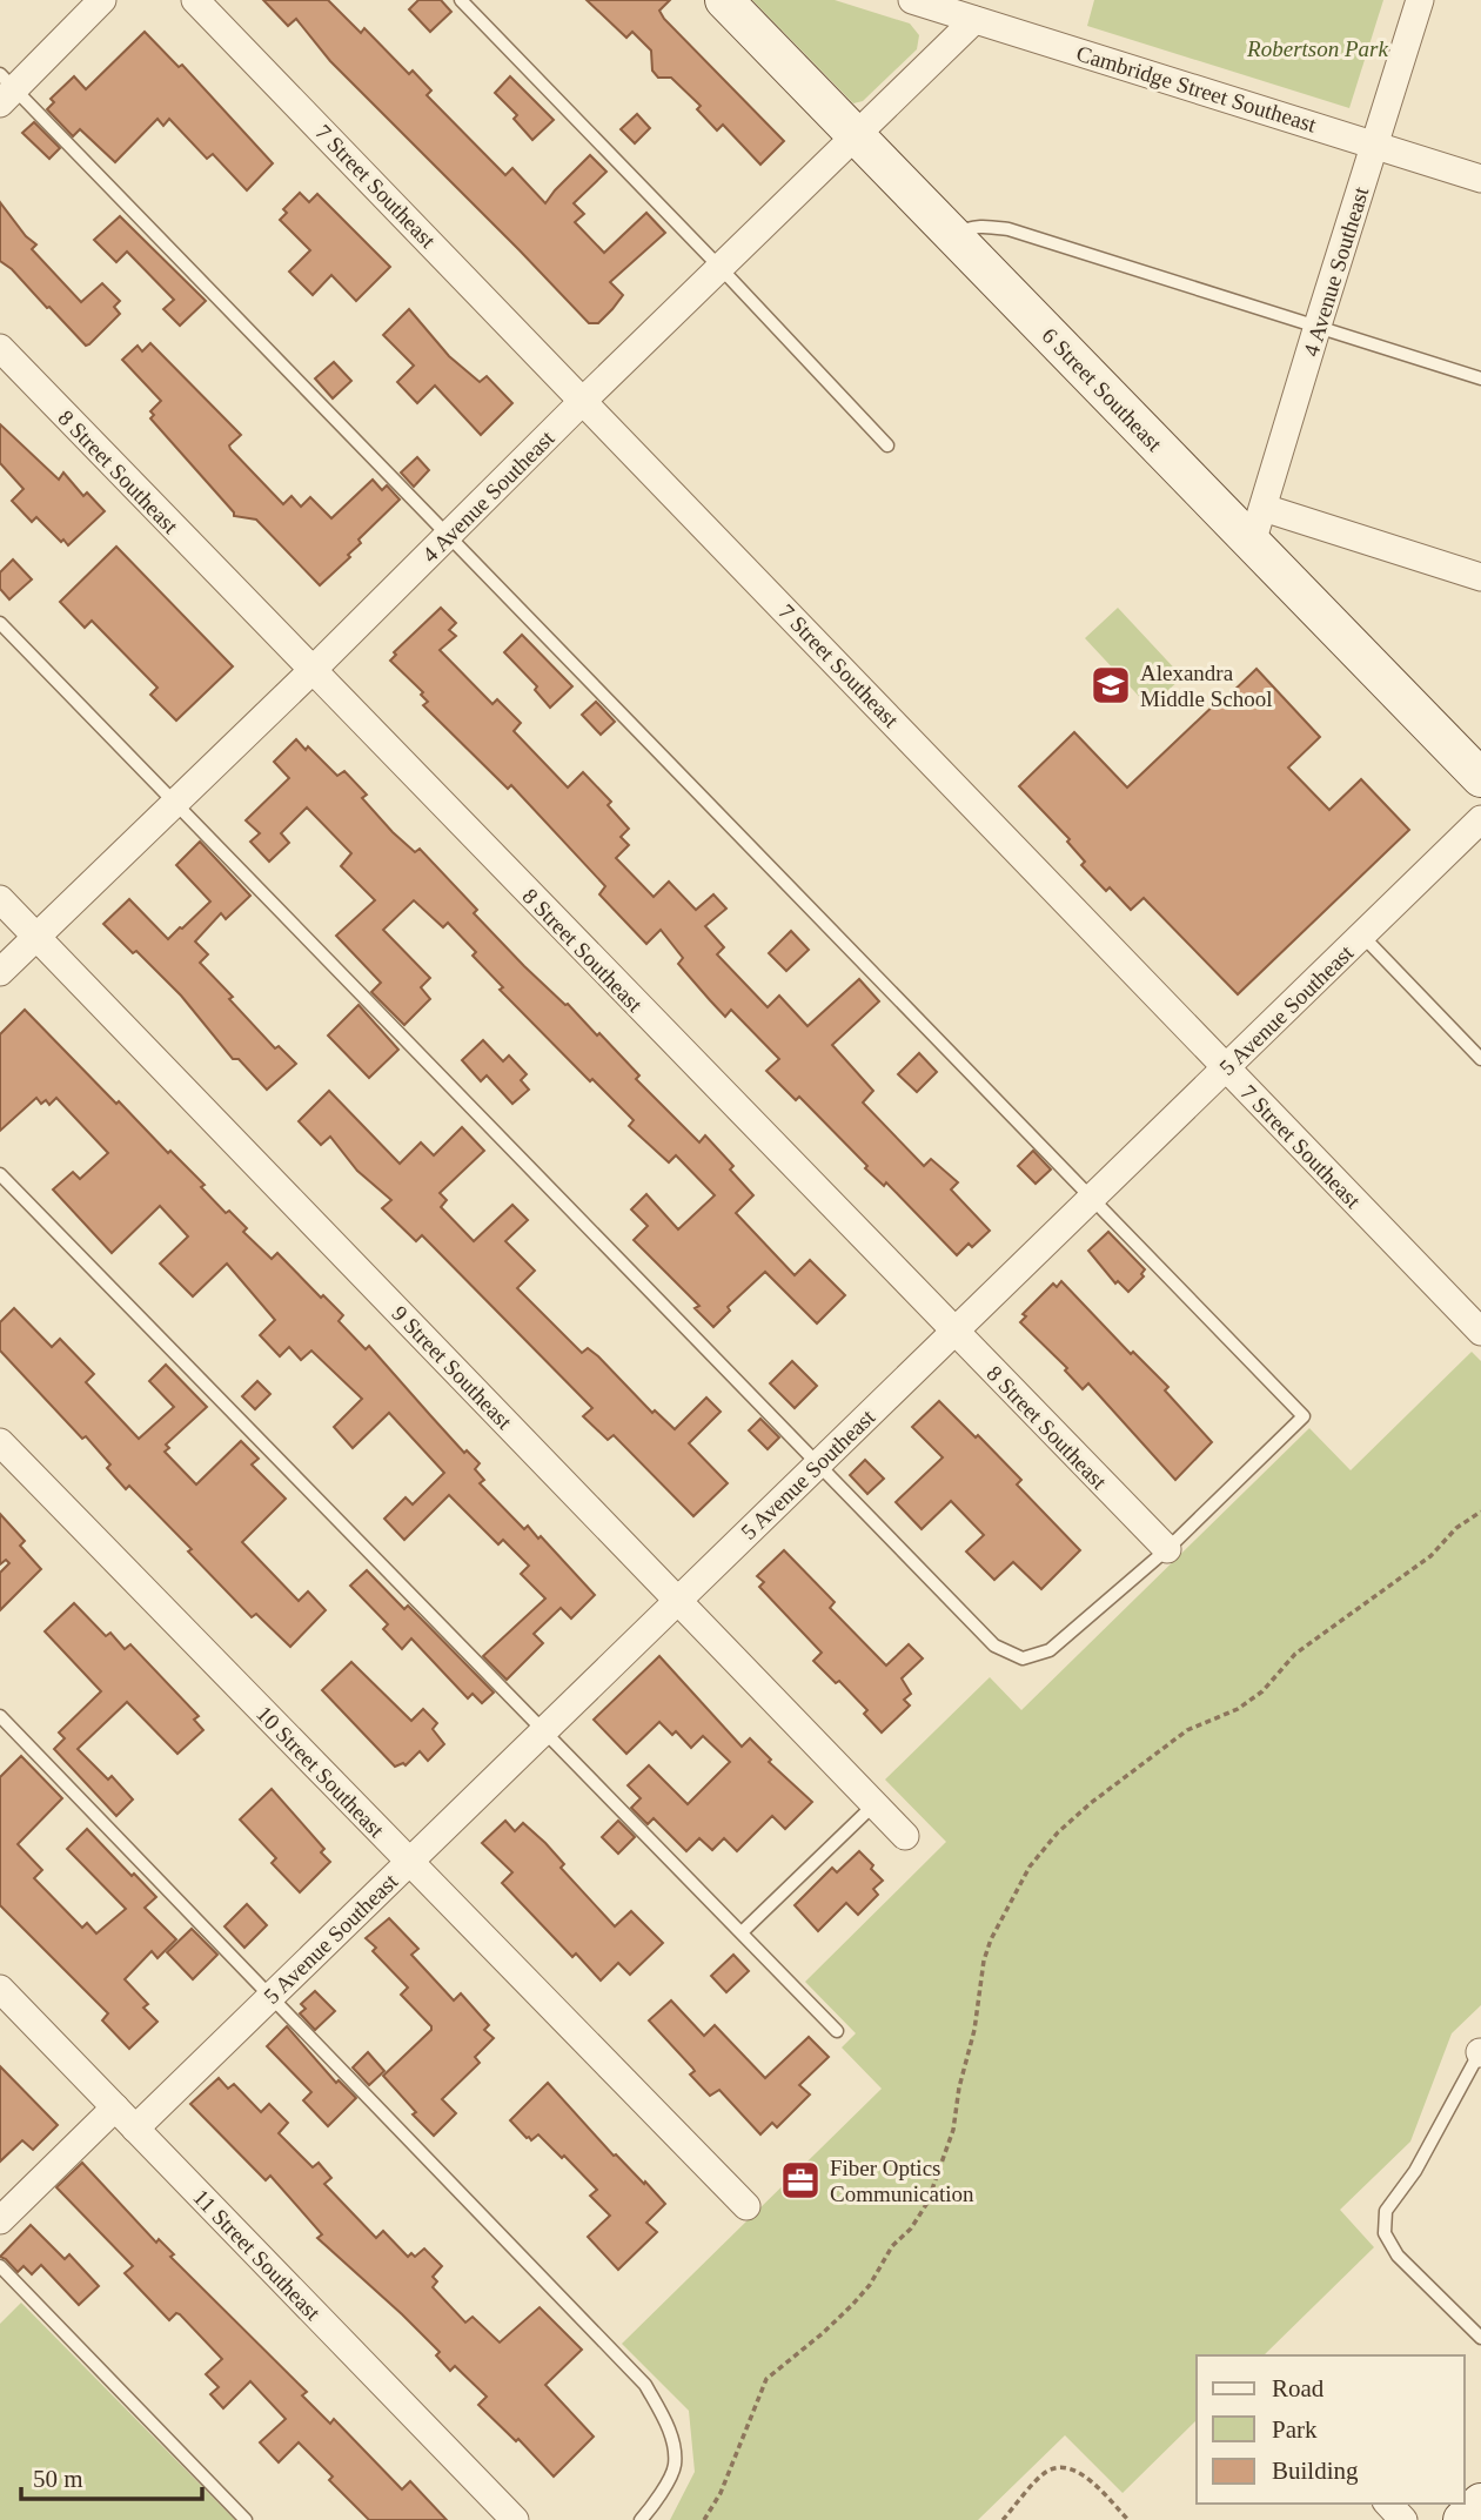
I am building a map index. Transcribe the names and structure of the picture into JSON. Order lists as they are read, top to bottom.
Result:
{
  "streets": {
    "street": [
      "Cambridge Street Southeast",
      "7 Street Southeast",
      "4 Avenue Southeast",
      "6 Street Southeast",
      "8 Street Southeast",
      "5 Avenue Southeast",
      "9 Street Southeast",
      "10 Street Southeast",
      "11 Street Southeast"
    ]
  },
  "crossings": [
    ["Cambridge Street Southeast", "4 Avenue Southeast"],
    ["7 Street Southeast", "4 Avenue Southeast"],
    ["7 Street Southeast", "5 Avenue Southeast"],
    ["4 Avenue Southeast", "6 Street Southeast"],
    ["4 Avenue Southeast", "8 Street Southeast"],
    ["4 Avenue Southeast", "9 Street Southeast"],
    ["8 Street Southeast", "5 Avenue Southeast"],
    ["5 Avenue Southeast", "9 Street Southeast"],
    ["5 Avenue Southeast", "10 Street Southeast"],
    ["5 Avenue Southeast", "11 Street Southeast"]
  ],
  "parks": ["Robertson Park"],
  "places": {
    "school or university": ["Alexandra Middle School"],
    "office": ["Fiber Optics Communication"]
  },
  "legend": ["Road", "Park", "Building"],
  "scale_bar": "50 m"
}
